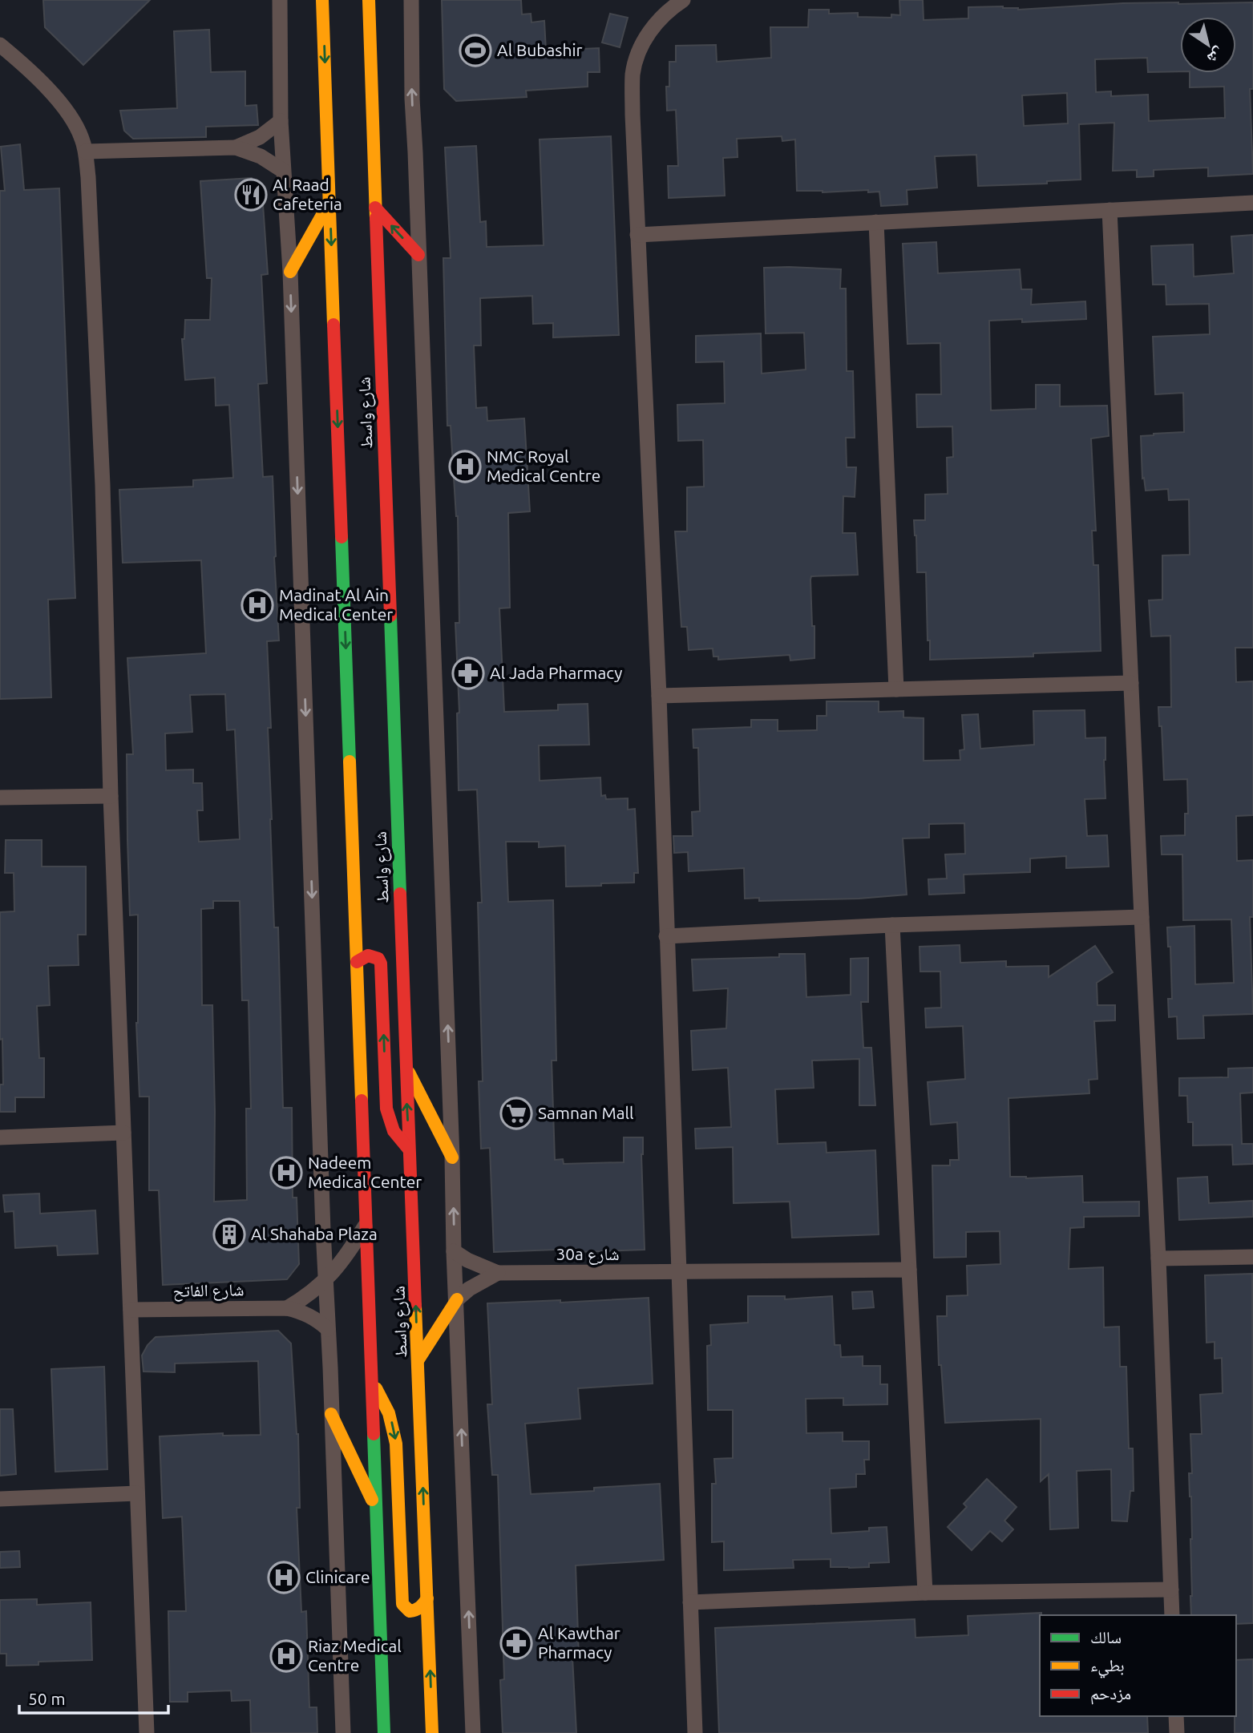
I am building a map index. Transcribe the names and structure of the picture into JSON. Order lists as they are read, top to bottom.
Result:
{
  "streets": {
    "main road": ["شارع واسط"],
    "street": ["30a شارع", "شارع الفاتح"]
  },
  "places": {
    "sports": ["Al Bubashir"],
    "restaurant": ["Al Raad Cafeteria"],
    "hospital": [
      "NMC Royal Medical Centre",
      "Madinat Al Ain Medical Center",
      "Nadeem Medical Center",
      "Clinicare",
      "Riaz Medical Centre"
    ],
    "pharmacy": ["Al Jada Pharmacy", "Al Kawthar Pharmacy"],
    "supermarket": ["Samnan Mall"],
    "building": ["Al Shahaba Plaza"]
  },
  "legend": ["سالك", "بطيء", "مزدحم"],
  "scale_bar": "50 m",
  "north": "bottom right"
}
